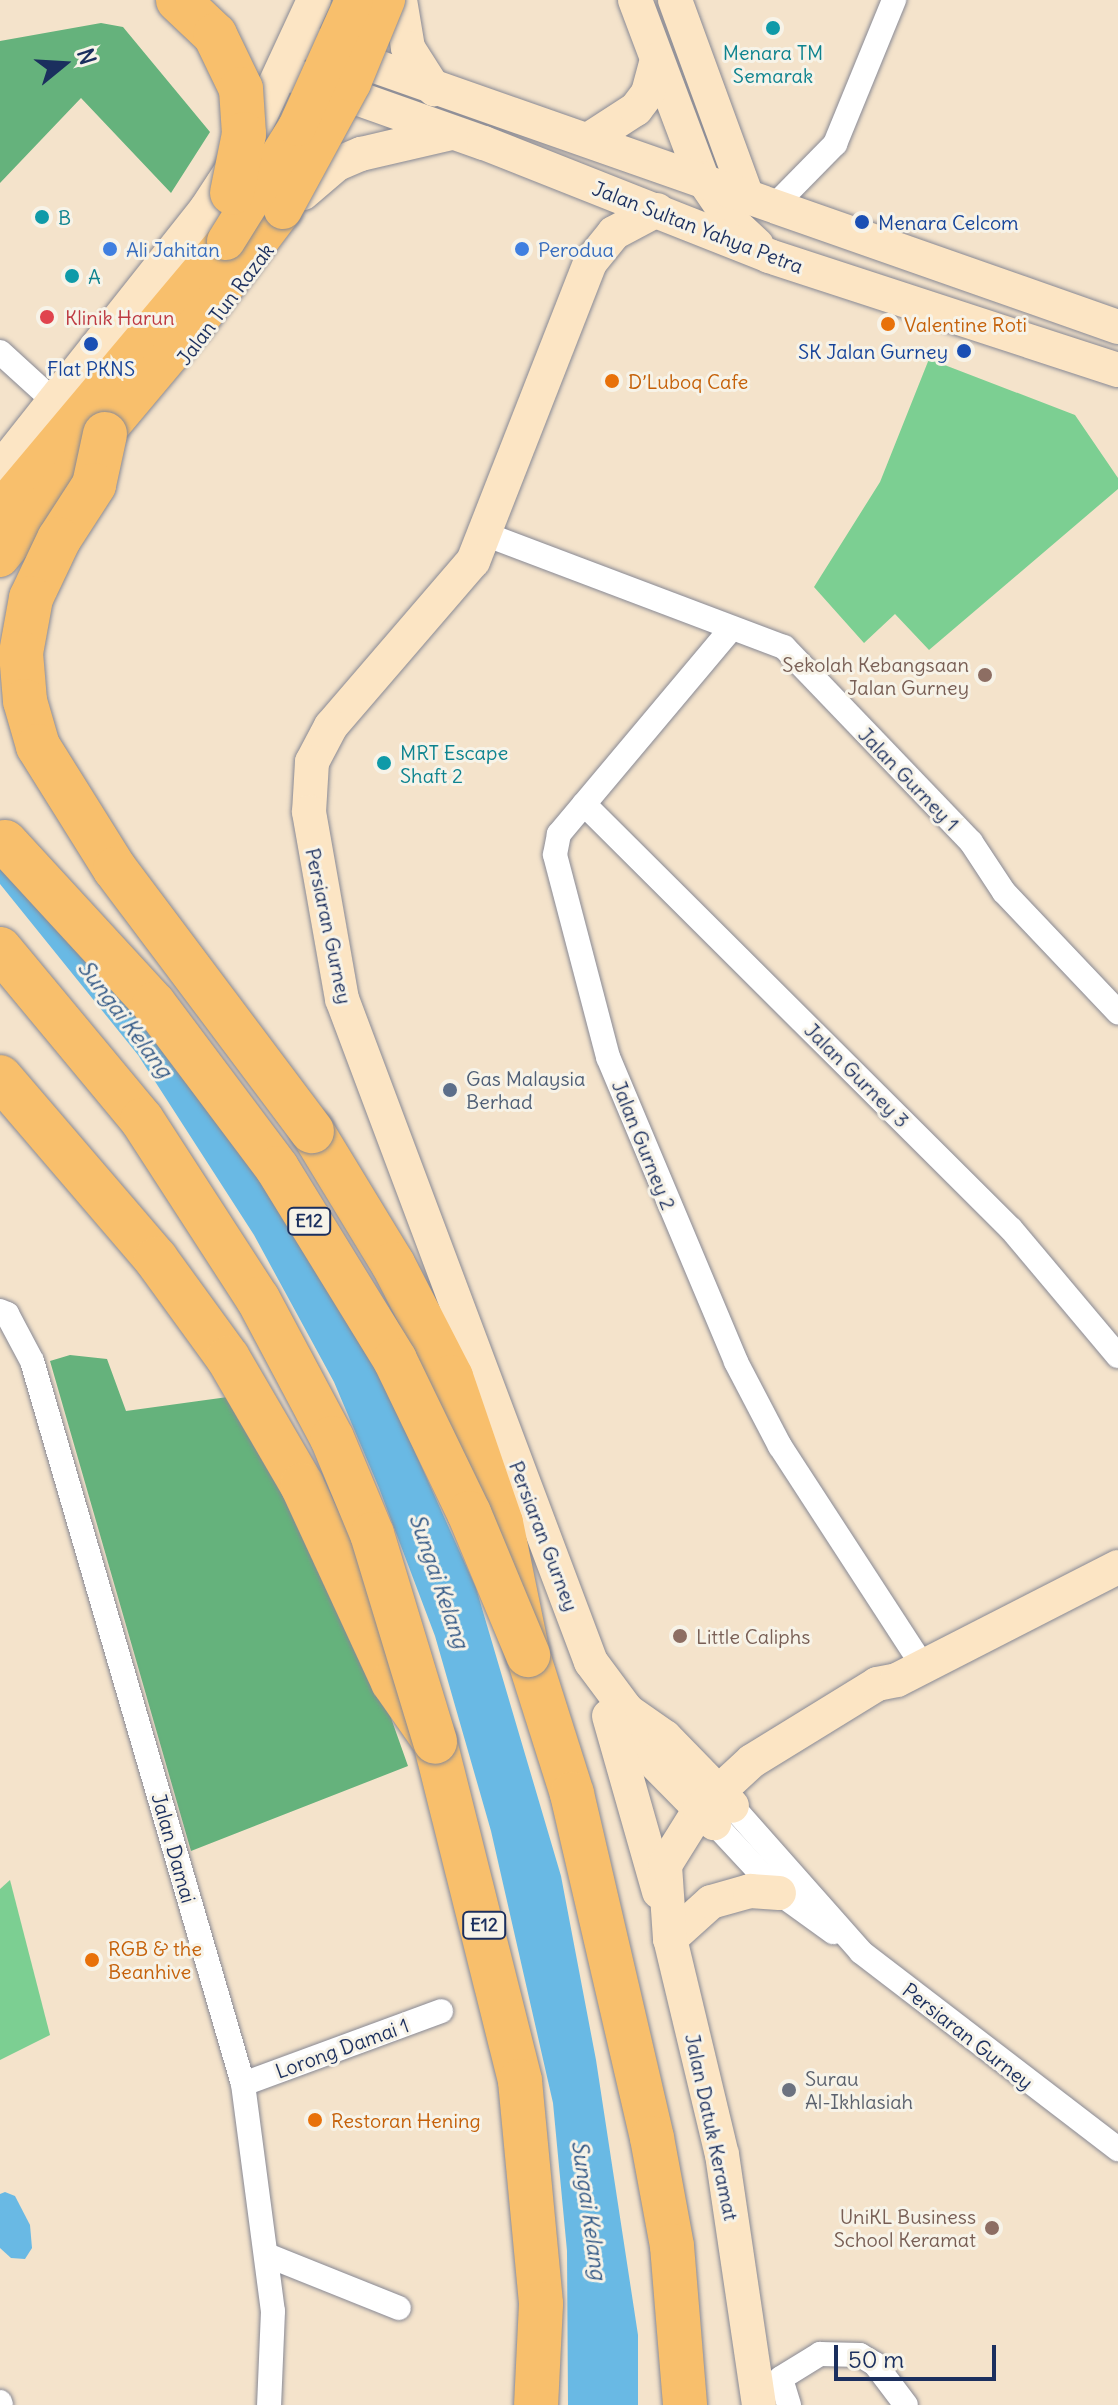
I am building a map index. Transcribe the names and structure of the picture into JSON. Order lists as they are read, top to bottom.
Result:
{
  "streets": {
    "highway": ["E12"],
    "main road": [
      "Jalan Sultan Yahya Petra",
      "Jalan Tun Razak",
      "Persiaran Gurney",
      "Jalan Datuk Keramat"
    ],
    "street": [
      "Jalan Gurney 1",
      "Jalan Gurney 3",
      "Jalan Gurney 2",
      "Jalan Damai",
      "Lorong Damai 1"
    ]
  },
  "crossings": [
    ["Jalan Sultan Yahya Petra", "Jalan Tun Razak"],
    ["Jalan Sultan Yahya Petra", "Persiaran Gurney"],
    ["Jalan Gurney 1", "Persiaran Gurney"],
    ["Jalan Gurney 1", "Jalan Gurney 2"],
    ["Persiaran Gurney", "Jalan Datuk Keramat"],
    ["Jalan Gurney 3", "Jalan Gurney 2"],
    ["Jalan Gurney 2", "Jalan Datuk Keramat"],
    ["Jalan Damai", "Lorong Damai 1"]
  ],
  "water": ["Sungai Kelang"],
  "places": [
    "Menara TM Semarak",
    "B",
    "Menara Celcom",
    "Ali Jahitan",
    "Perodua",
    "A",
    "Klinik Harun",
    "Valentine Roti",
    "Flat PKNS",
    "SK Jalan Gurney",
    "D’Luboq Cafe",
    "Sekolah Kebangsaan Jalan Gurney",
    "MRT Escape Shaft 2",
    "Gas Malaysia Berhad",
    "Little Caliphs",
    "RGB & the Beanhive",
    "Surau Al-Ikhlasiah",
    "Restoran Hening",
    "UniKL Business School Keramat"
  ],
  "scale_bar": "50 m",
  "north": "right"
}
